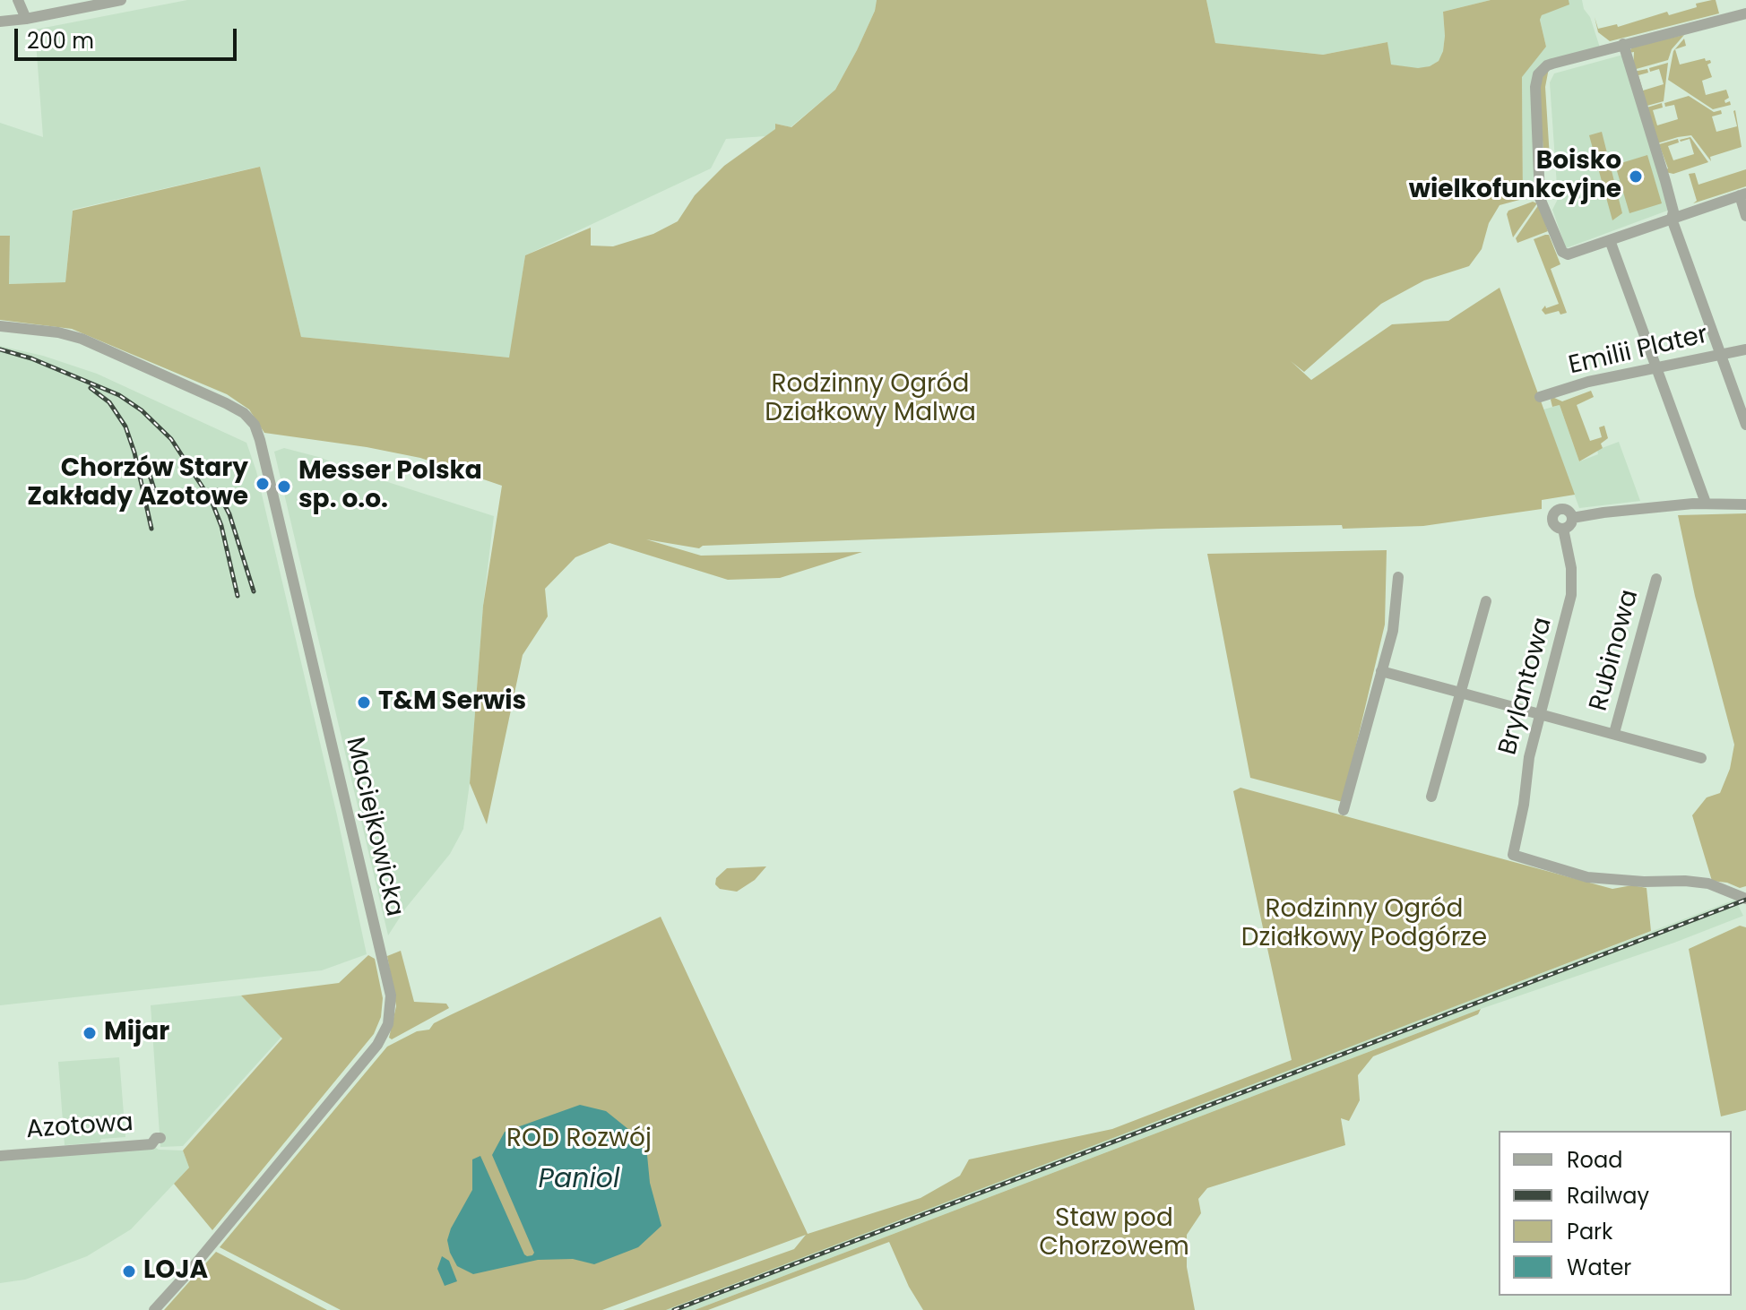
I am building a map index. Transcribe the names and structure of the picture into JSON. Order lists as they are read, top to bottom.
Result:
{
  "streets": {
    "street": [
      "Emilii Plater",
      "Rubinowa",
      "Brylantowa",
      "Maciejkowicka",
      "Azotowa"
    ]
  },
  "crossings": [
    ["Rubinowa", "Brylantowa"]
  ],
  "water": ["Paniol"],
  "parks": [
    "Rodzinny Ogród Działkowy Malwa",
    "Rodzinny Ogród Działkowy Podgórze",
    "ROD Rozwój",
    "Staw pod Chorzowem"
  ],
  "places": [
    "Boisko wielkofunkcyjne",
    "Chorzów Stary Zakłady Azotowe",
    "Messer Polska sp. o.o.",
    "T&M Serwis",
    "Mijar",
    "LOJA"
  ],
  "legend": [
    "Road",
    "Railway",
    "Park",
    "Water"
  ],
  "scale_bar": "200 m"
}
